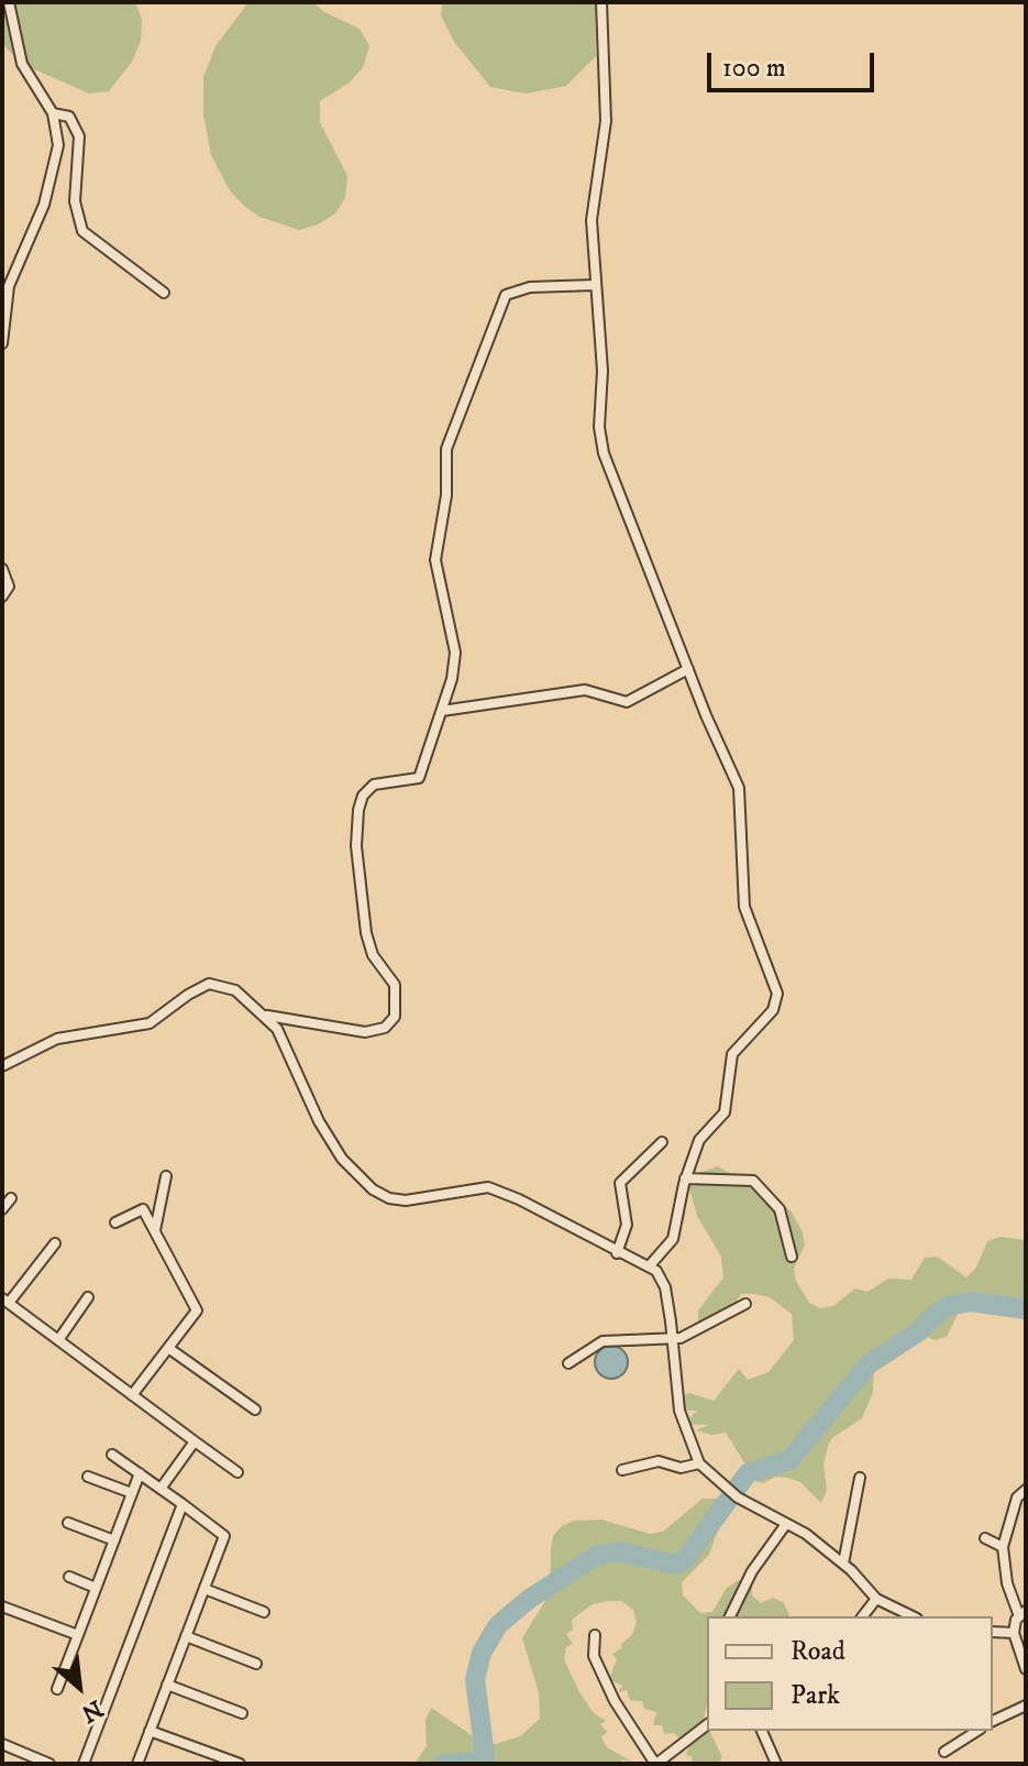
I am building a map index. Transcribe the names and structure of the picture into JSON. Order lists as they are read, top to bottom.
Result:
{
  "legend": ["Road", "Park"],
  "scale_bar": "100 m",
  "north": "bottom right"
}
